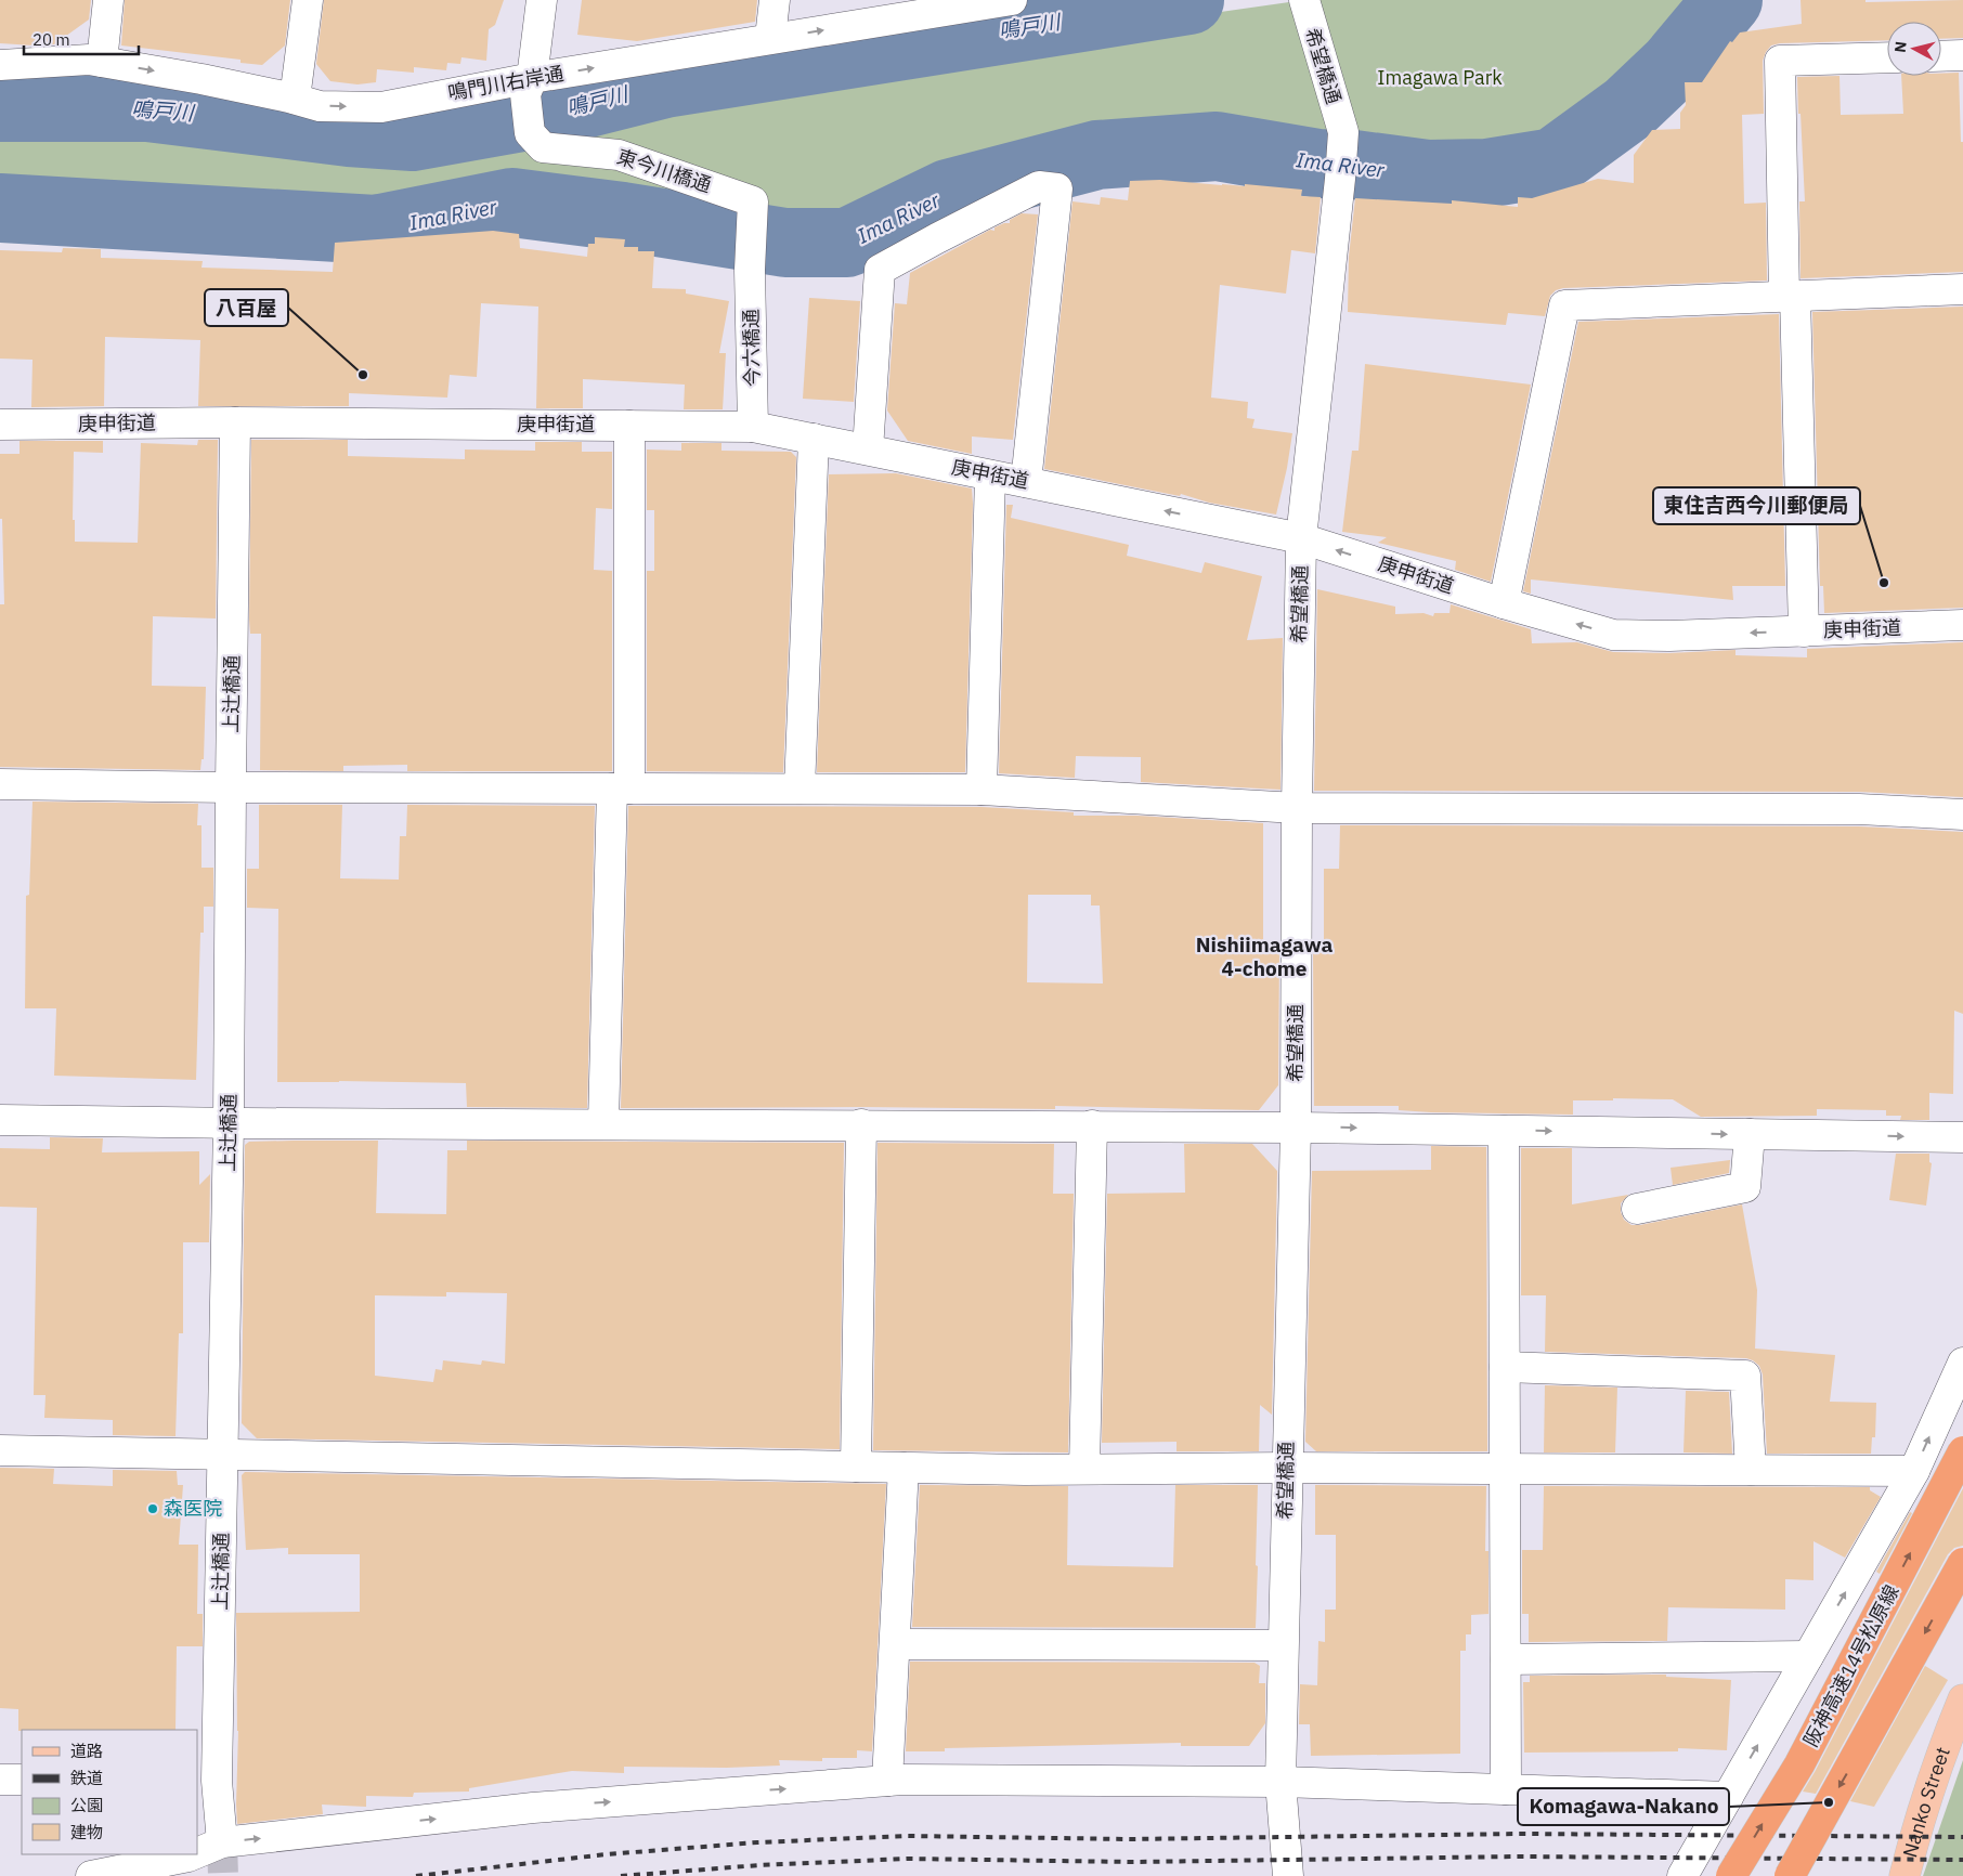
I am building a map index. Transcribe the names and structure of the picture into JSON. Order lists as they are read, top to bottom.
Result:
{
  "streets": {
    "highway": ["阪神高速14号松原線"],
    "main road": ["Nanko Street"],
    "street": [
      "希望橋通",
      "鳴門川右岸通",
      "東今川橋通",
      "今六橋通",
      "庚申街道",
      "上辻橋通"
    ]
  },
  "crossings": [
    ["希望橋通", "庚申街道"],
    ["鳴門川右岸通", "東今川橋通"],
    ["東今川橋通", "今六橋通"],
    ["今六橋通", "庚申街道"],
    ["庚申街道", "上辻橋通"]
  ],
  "one_way": ["鳴門川右岸通"],
  "districts": ["Nishiimagawa 4-chome"],
  "water": ["鳴戸川", "Ima River"],
  "parks": ["Imagawa Park"],
  "places": [
    "八百屋",
    "東住吉西今川郵便局",
    "森医院",
    "Komagawa-Nakano"
  ],
  "legend": [
    "道路",
    "鉄道",
    "公園",
    "建物"
  ],
  "scale_bar": "20 m",
  "north": "left"
}
